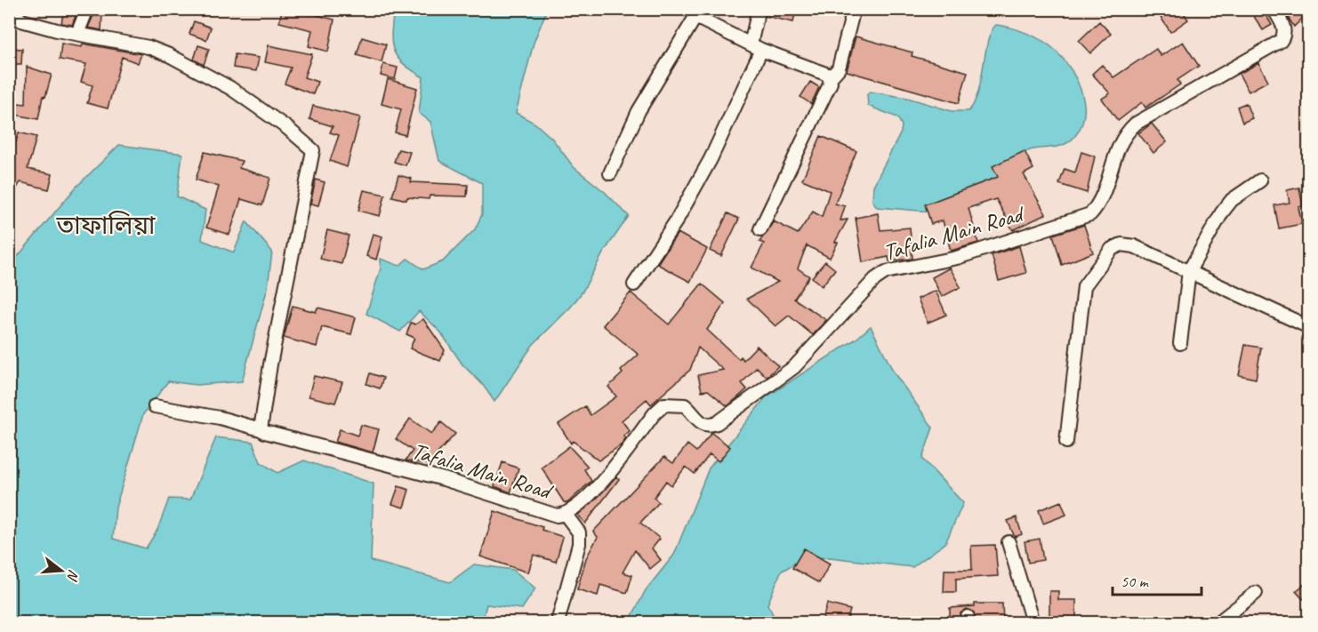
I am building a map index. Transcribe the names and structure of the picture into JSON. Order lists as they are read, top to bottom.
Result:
{
  "streets": {
    "street": ["Tafalia Main Road"]
  },
  "districts": ["তাফালিয়া"],
  "scale_bar": "50 m",
  "north": "right"
}
